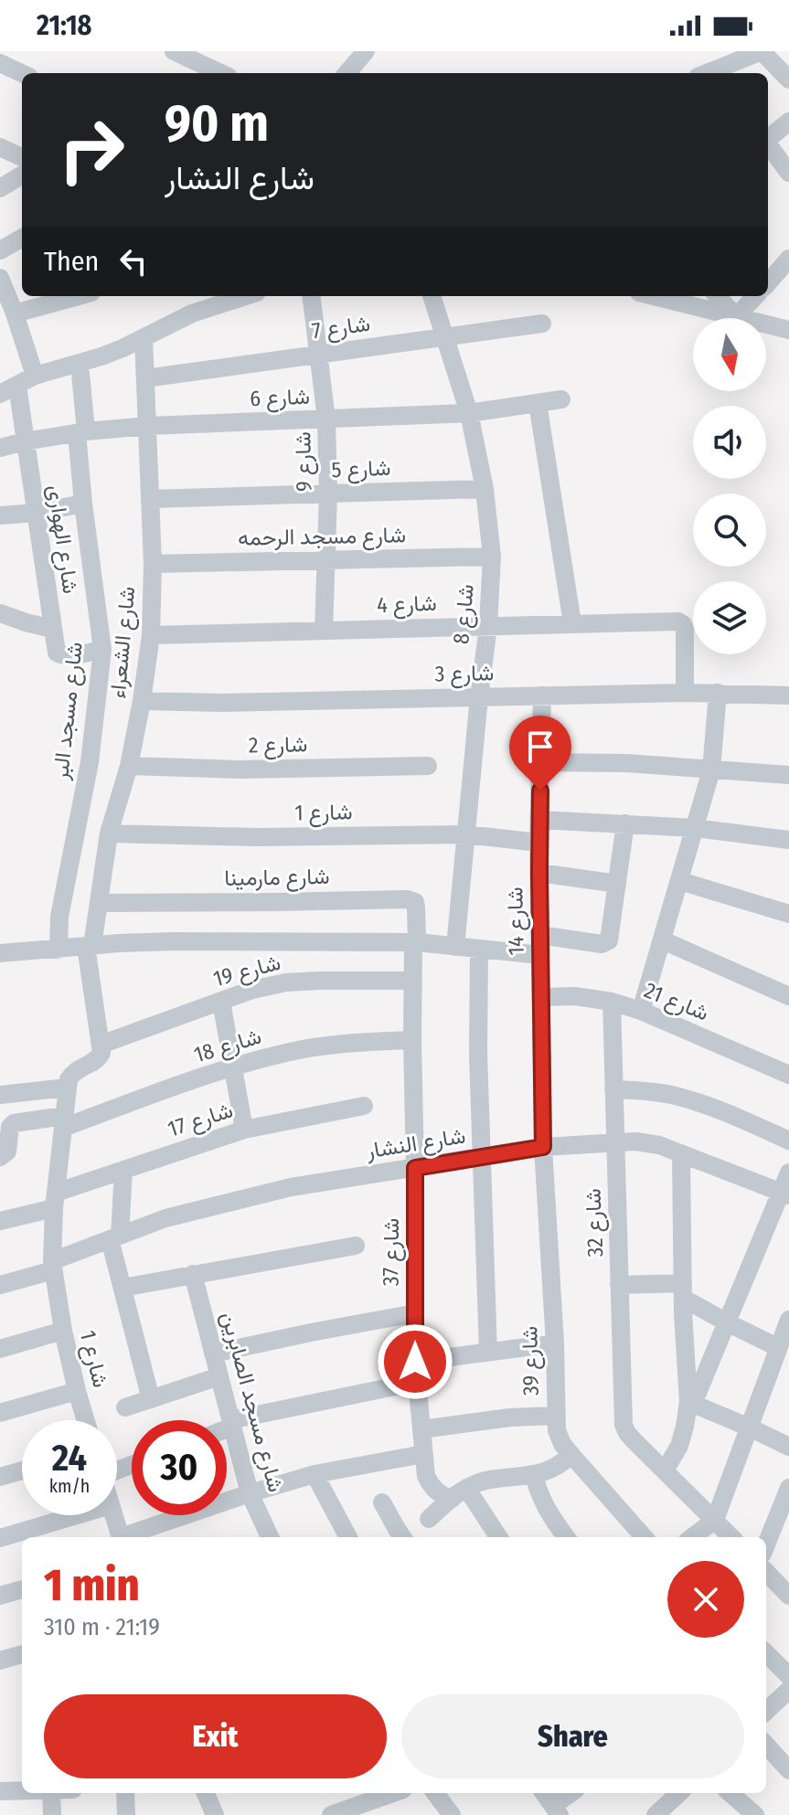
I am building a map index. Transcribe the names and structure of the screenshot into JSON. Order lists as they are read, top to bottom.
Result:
{
  "streets": {
    "street": [
      "شارع 7",
      "شارع 6",
      "شارع 9",
      "شارع 5",
      "شارع مسجد الرحمه",
      "شارع الهوارى",
      "شارع 4",
      "شارع 8",
      "شارع الشعراء",
      "شارع 3",
      "شارع مسجد البر",
      "شارع 2",
      "شارع 1",
      "شارع مارمينا",
      "شارع 14",
      "شارع 19",
      "شارع 21",
      "شارع 18",
      "شارع 17",
      "شارع النشار",
      "شارع 32",
      "شارع 37",
      "شارع 39",
      "شارع مسجد الصابرين"
    ]
  },
  "crossings": [
    ["شارع 7", "شارع 9"],
    ["شارع 7", "شارع 8"],
    ["شارع 7", "شارع الشعراء"],
    ["شارع 6", "شارع 9"],
    ["شارع 6", "شارع الهوارى"],
    ["شارع 6", "شارع 8"],
    ["شارع 6", "شارع الشعراء"],
    ["شارع 6", "شارع مسجد البر"],
    ["شارع 9", "شارع 5"],
    ["شارع 9", "شارع مسجد الرحمه"],
    ["شارع 9", "شارع 4"],
    ["شارع 5", "شارع 8"],
    ["شارع 5", "شارع الشعراء"],
    ["شارع مسجد الرحمه", "شارع 8"],
    ["شارع مسجد الرحمه", "شارع الشعراء"],
    ["شارع الهوارى", "شارع مسجد البر"],
    ["شارع 4", "شارع 8"],
    ["شارع 4", "شارع الشعراء"],
    ["شارع 4", "شارع 3"],
    ["شارع 8", "شارع 3"],
    ["شارع 8", "شارع 1"],
    ["شارع الشعراء", "شارع 3"],
    ["شارع الشعراء", "شارع 2"],
    ["شارع الشعراء", "شارع 1"],
    ["شارع الشعراء", "شارع مارمينا"],
    ["شارع 3", "شارع 14"],
    ["شارع 1", "شارع 14"],
    ["شارع 1", "شارع 18"],
    ["شارع 1", "شارع 17"],
    ["شارع 1", "شارع النشار"],
    ["شارع مارمينا", "شارع 37"],
    ["شارع 14", "شارع 21"],
    ["شارع 14", "شارع النشار"],
    ["شارع 14", "شارع 39"],
    ["شارع 19", "شارع 37"],
    ["شارع 21", "شارع 32"],
    ["شارع 18", "شارع 37"],
    ["شارع النشار", "شارع 32"],
    ["شارع النشار", "شارع 37"],
    ["شارع النشار", "شارع 39"]
  ],
  "north": "bottom",
  "page": {
    "status": "21:18",
    "turn": ["90 m", "شارع النشار"],
    "then": "Then",
    "speed": "24 km/h",
    "limit": "30",
    "heading": ["1 min", "310 m · 21:19"],
    "buttons": ["Exit", "Share"]
  }
}
